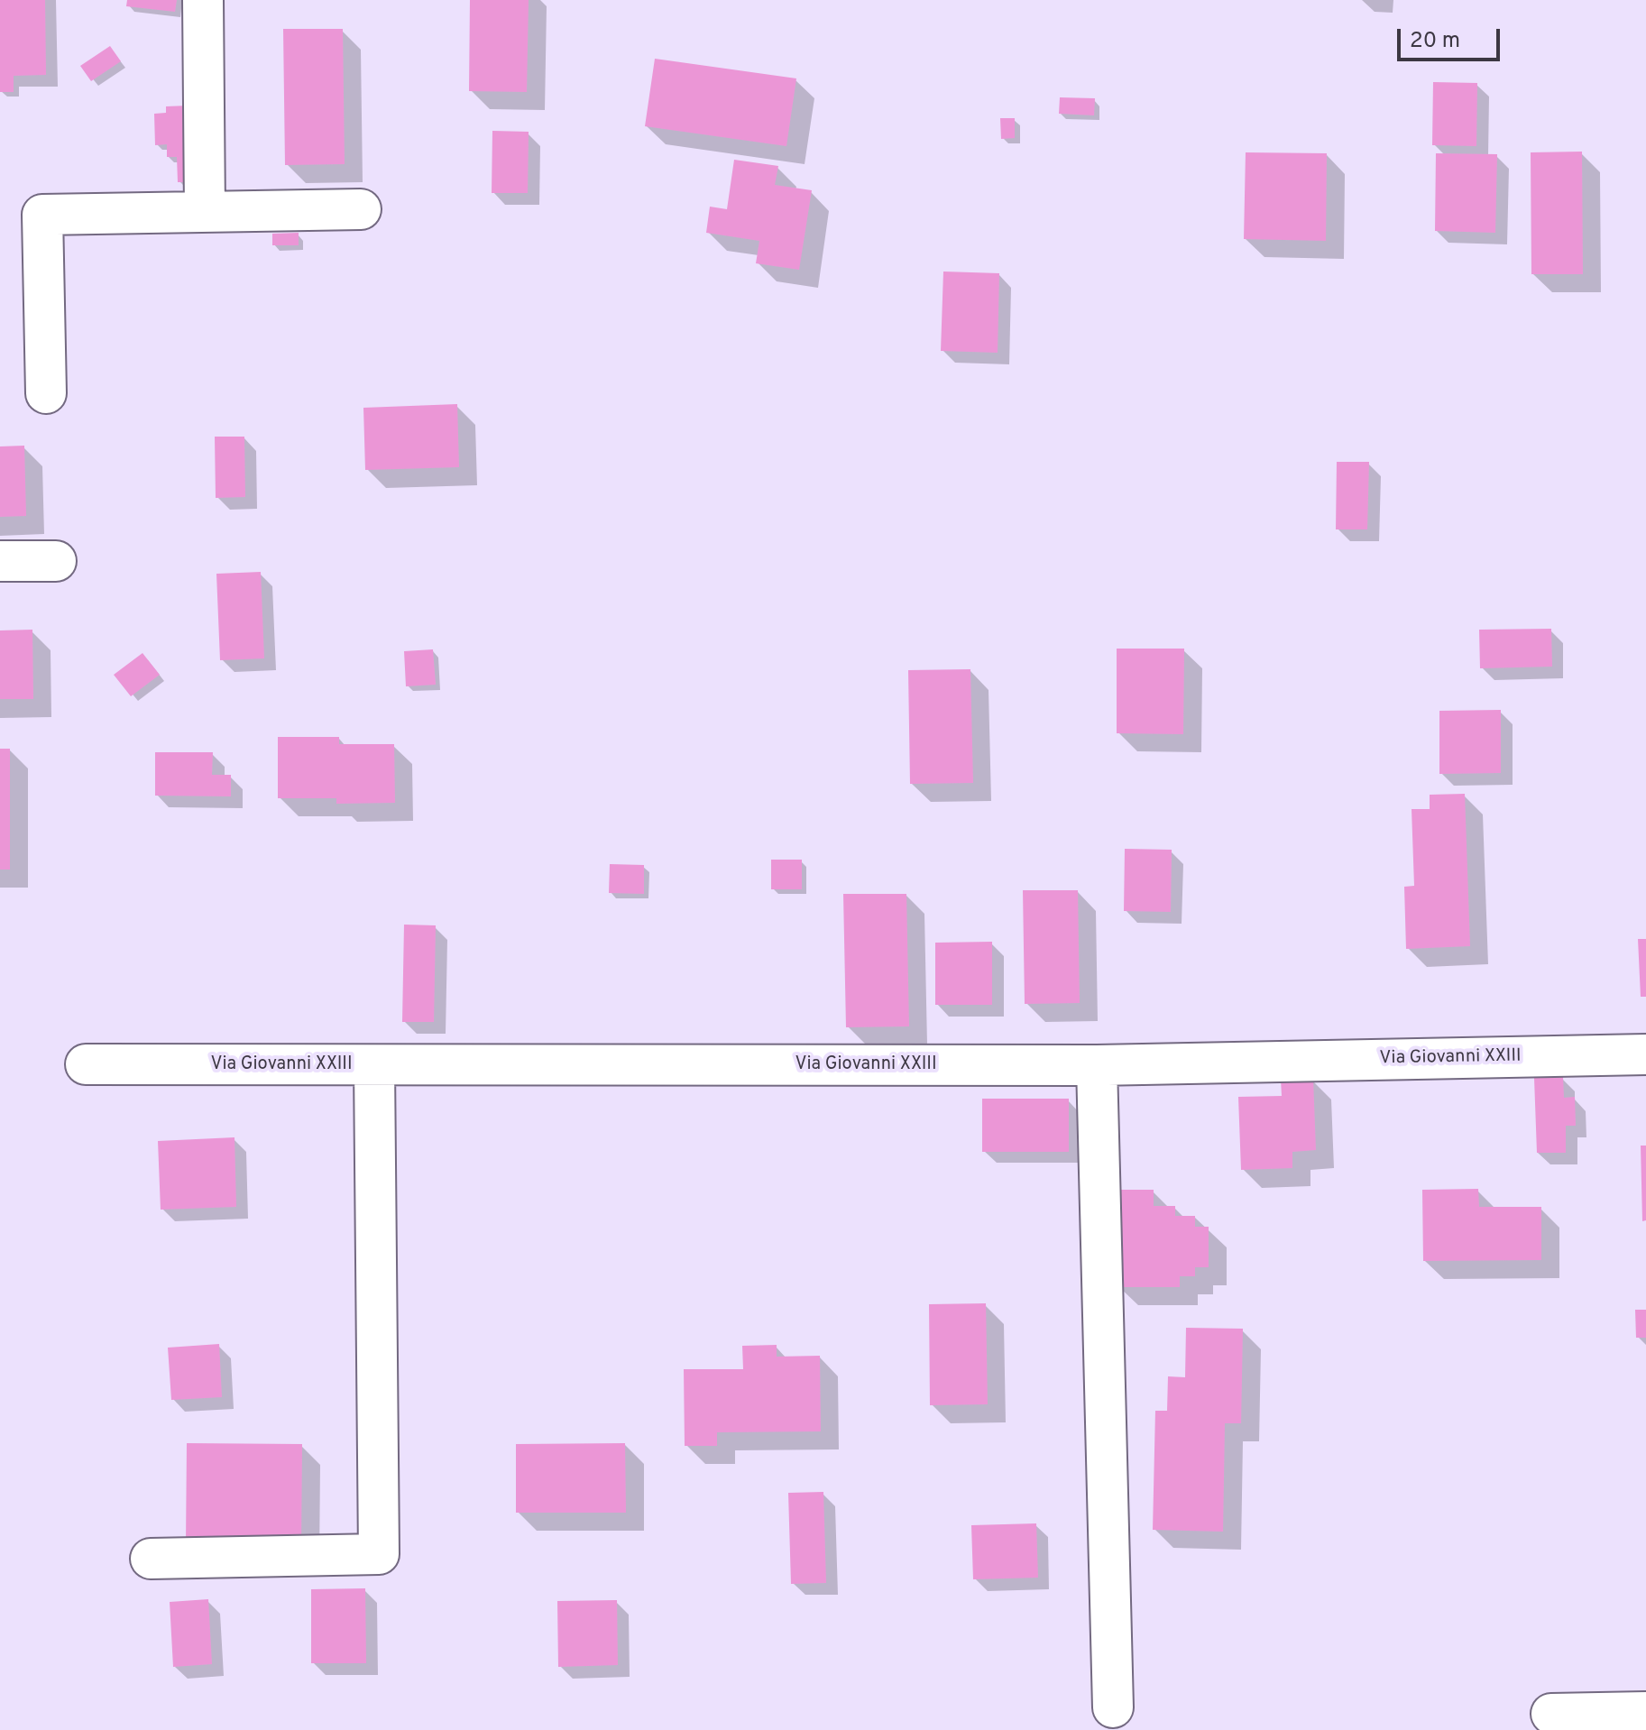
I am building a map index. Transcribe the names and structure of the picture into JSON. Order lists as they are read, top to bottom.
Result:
{
  "streets": {
    "street": ["Via Giovanni XXIII"]
  },
  "scale_bar": "20 m"
}
